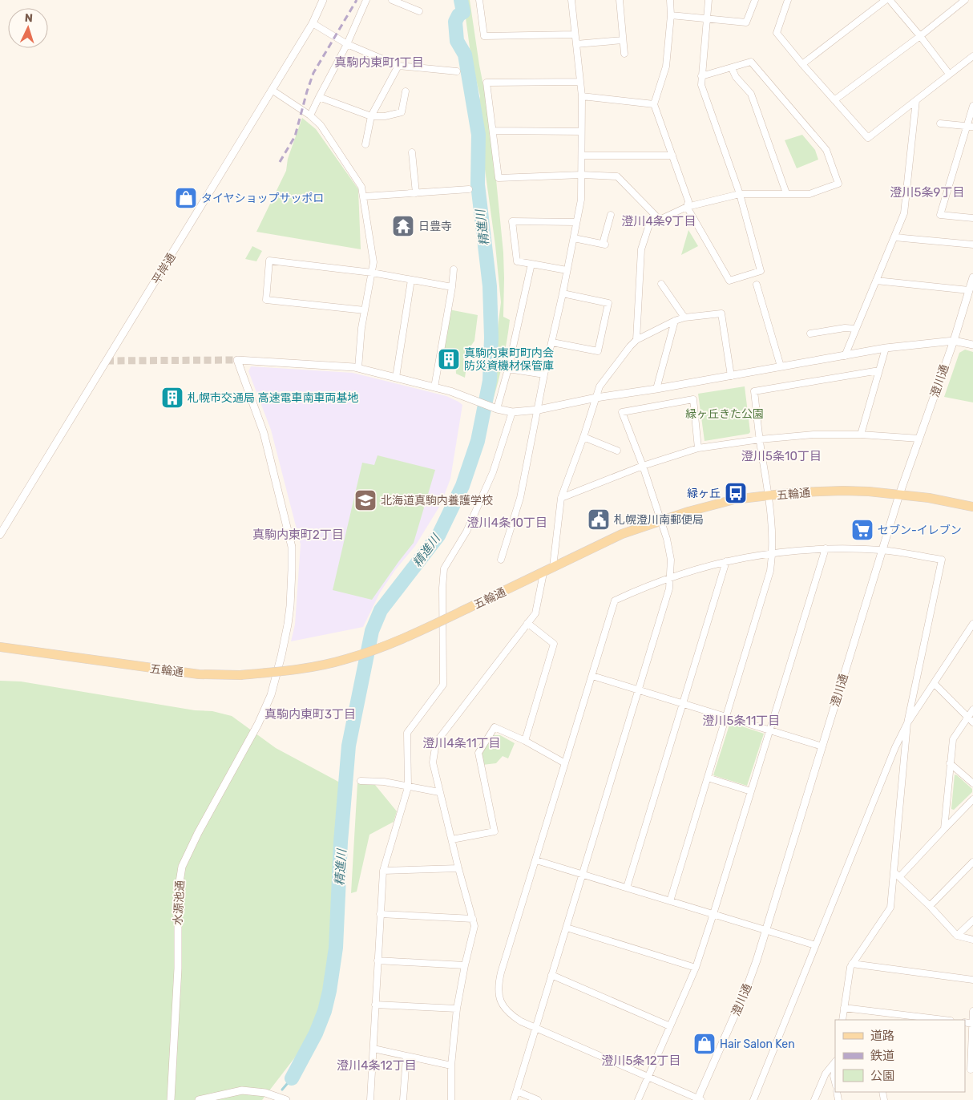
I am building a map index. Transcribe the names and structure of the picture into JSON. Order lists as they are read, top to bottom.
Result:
{
  "streets": {
    "main road": ["五輪通"],
    "street": ["平岸通", "澄川通", "水源池通"]
  },
  "crossings": [
    ["澄川通", "五輪通"]
  ],
  "districts": [
    "真駒内東町1丁目",
    "澄川5条9丁目",
    "澄川4条9丁目",
    "澄川5条10丁目",
    "澄川4条10丁目",
    "真駒内東町2丁目",
    "真駒内東町3丁目",
    "澄川5条11丁目",
    "澄川4条11丁目",
    "澄川5条12丁目",
    "澄川4条12丁目"
  ],
  "water": ["精進川"],
  "parks": ["緑ヶ丘きた公園"],
  "places": {
    "shop": ["タイヤショップサッポロ", "Hair Salon Ken"],
    "temple": ["日豊寺"],
    "building": ["真駒内東町町内会 防災資機材保管庫", "札幌市交通局 高速電車南車両基地"],
    "bus stop": ["緑ヶ丘"],
    "school or university": ["北海道真駒内養護学校"],
    "public building": ["札幌澄川南郵便局"],
    "supermarket": ["セブン-イレブン"]
  },
  "legend": ["道路", "鉄道", "公園"],
  "north": "top"
}
